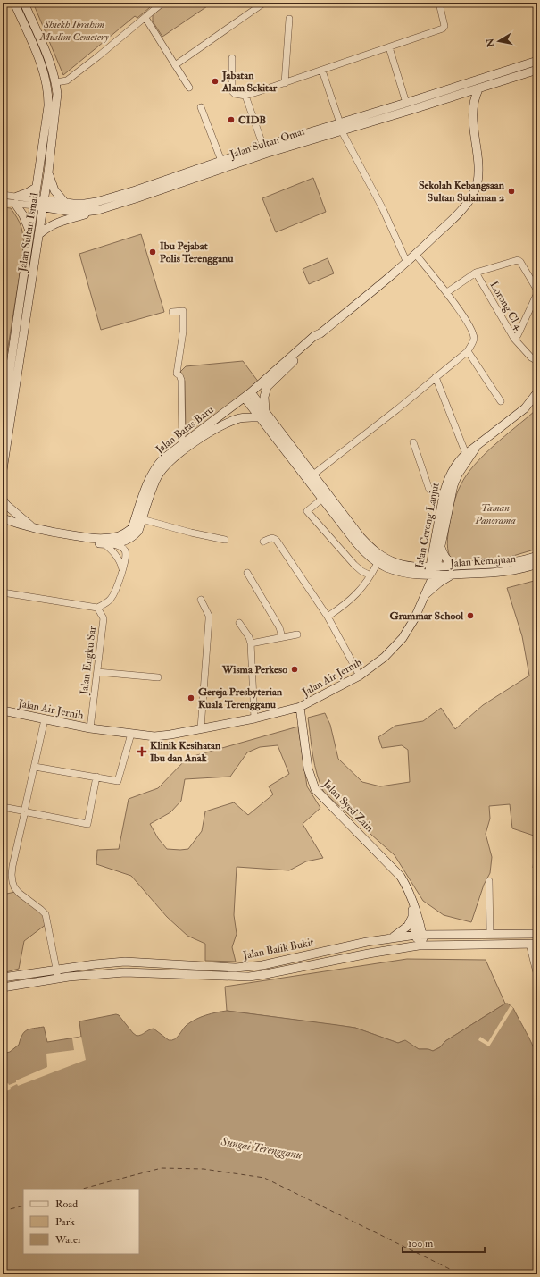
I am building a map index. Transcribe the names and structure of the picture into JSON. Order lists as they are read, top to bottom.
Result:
{
  "streets": {
    "main road": [
      "Jalan Sultan Omar",
      "Jalan Sultan Ismail",
      "Jalan Batas Baru",
      "Jalan Cerong Lanjut",
      "Jalan Kemajuan",
      "Jalan Air Jernih",
      "Jalan Syed Zain",
      "Jalan Balik Bukit"
    ],
    "street": ["Lorong Cl 4", "Jalan Engku Sar"]
  },
  "crossings": [
    ["Jalan Sultan Omar", "Jalan Sultan Ismail"],
    ["Jalan Batas Baru", "Jalan Kemajuan"],
    ["Jalan Cerong Lanjut", "Jalan Kemajuan"],
    ["Jalan Cerong Lanjut", "Jalan Air Jernih"],
    ["Jalan Kemajuan", "Jalan Air Jernih"],
    ["Jalan Engku Sar", "Jalan Air Jernih"],
    ["Jalan Air Jernih", "Jalan Syed Zain"]
  ],
  "water": ["Sungai Terengganu"],
  "parks": ["Shiekh Ibrahim Muslim Cemetery", "Taman Panorama"],
  "places": {
    "other": [
      "Jabatan Alam Sekitar",
      "CIDB",
      "Sekolah Kebangsaan Sultan Sulaiman 2",
      "Ibu Pejabat Polis Terengganu",
      "Grammar School",
      "Wisma Perkeso",
      "Gereja Presbyterian Kuala Terengganu"
    ],
    "health": ["Klinik Kesihatan Ibu dan Anak"]
  },
  "legend": ["Road", "Park", "Water"],
  "scale_bar": "100 m",
  "north": "left"
}
